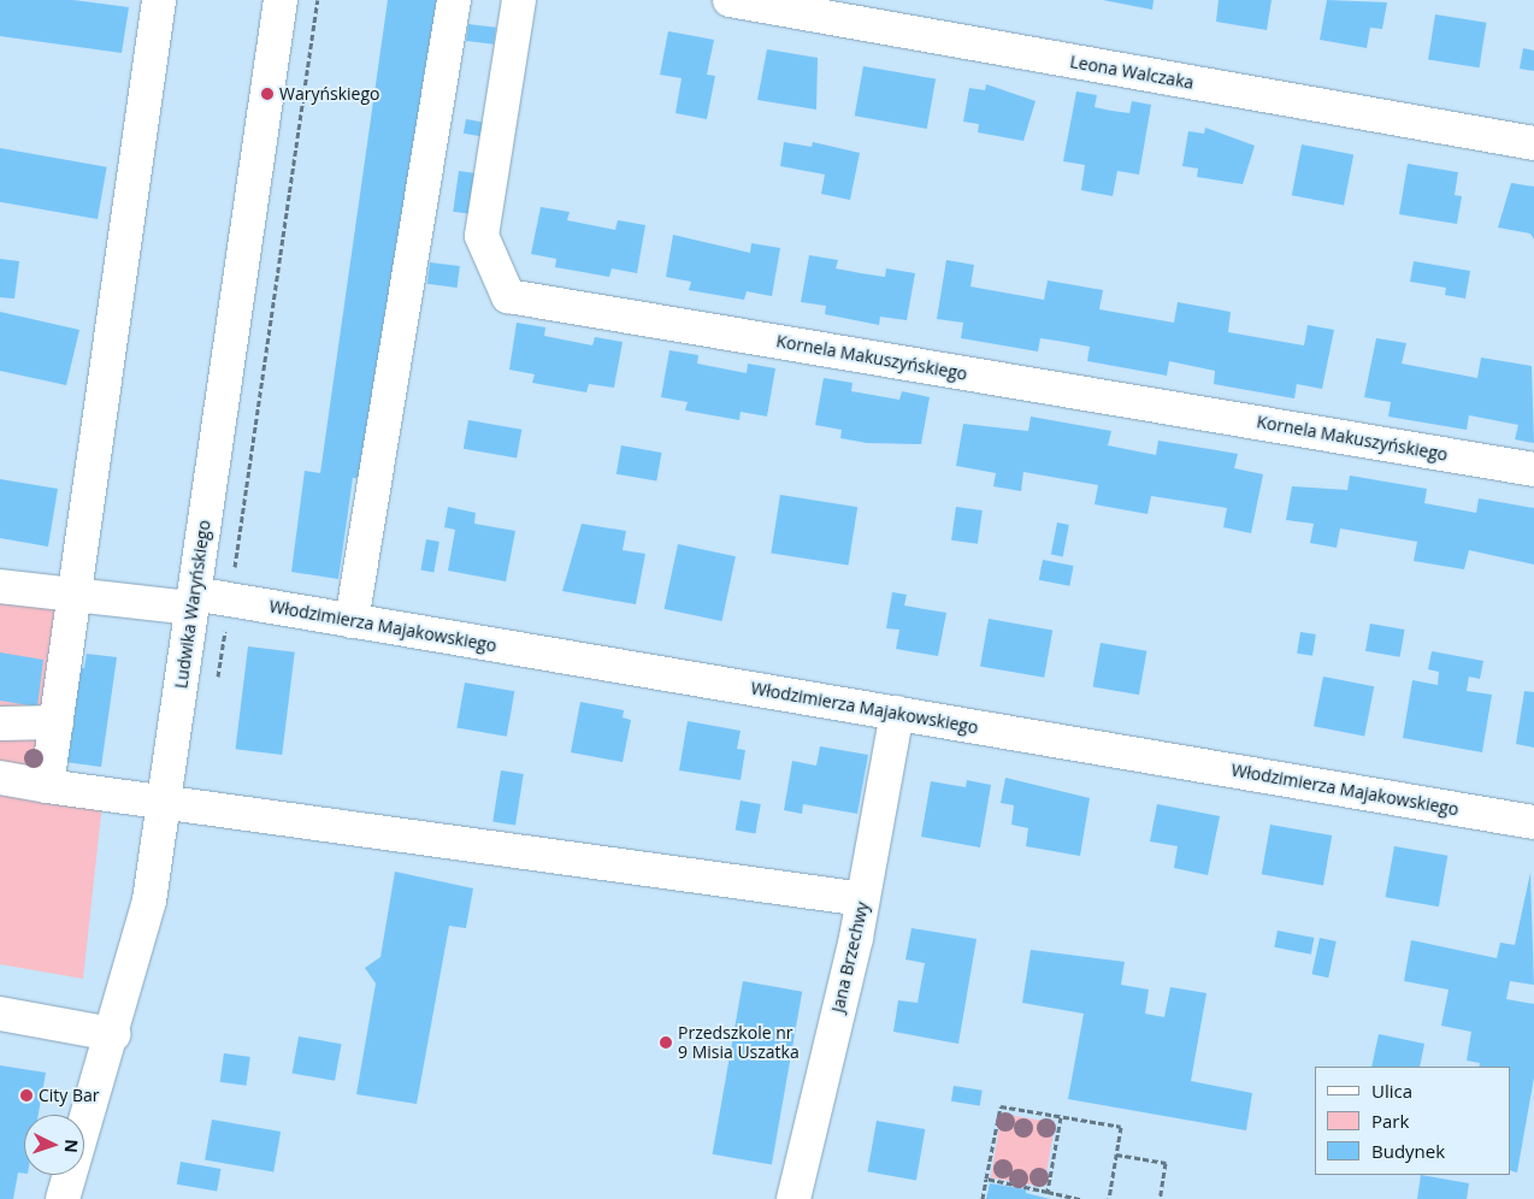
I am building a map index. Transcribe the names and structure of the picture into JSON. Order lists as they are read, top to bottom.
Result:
{
  "streets": {
    "street": [
      "Leona Walczaka",
      "Kornela Makuszyńskiego",
      "Ludwika Waryńskiego",
      "Włodzimierza Majakowskiego",
      "Jana Brzechwy"
    ]
  },
  "crossings": [
    ["Ludwika Waryńskiego", "Włodzimierza Majakowskiego"],
    ["Włodzimierza Majakowskiego", "Jana Brzechwy"]
  ],
  "places": ["Waryńskiego", "Przedszkole nr 9 Misia Uszatka", "City Bar"],
  "legend": ["Ulica", "Park", "Budynek"],
  "north": "right"
}
